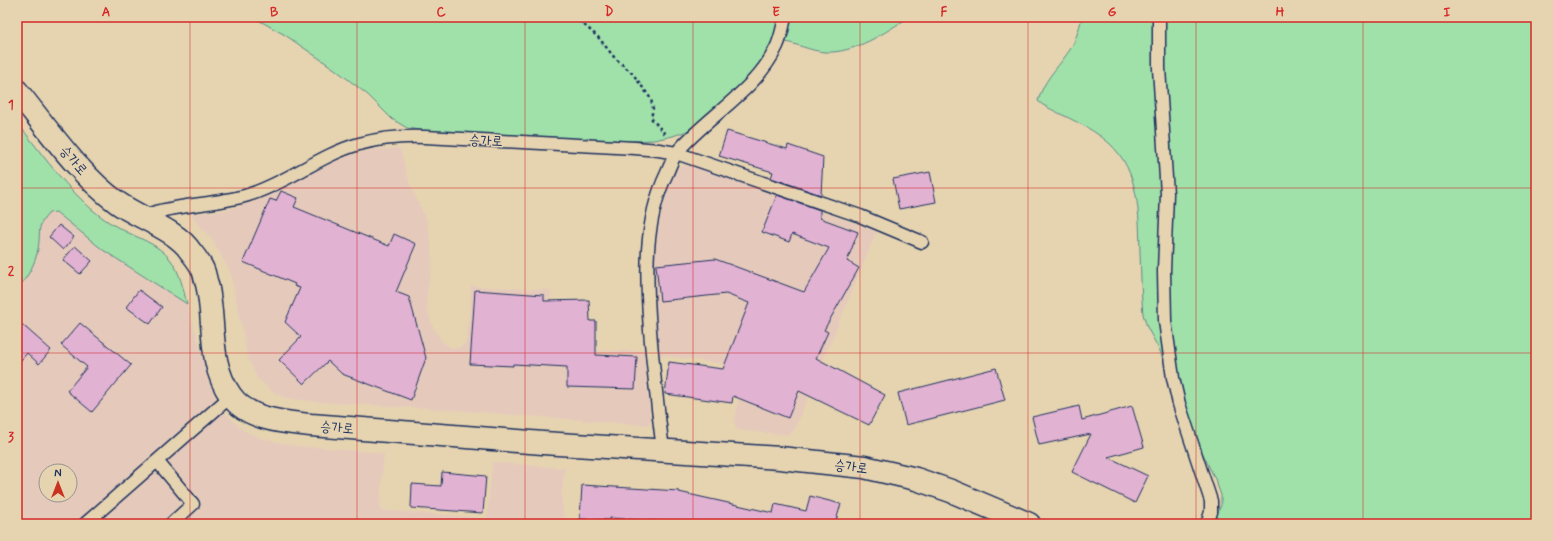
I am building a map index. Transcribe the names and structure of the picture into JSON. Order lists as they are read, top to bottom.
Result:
{
  "streets": {
    "street": ["승가로"]
  },
  "north": "top",
  "grid": {
    "columns": [
      "A",
      "B",
      "C",
      "D",
      "E",
      "F",
      "G",
      "H",
      "I"
    ],
    "rows": ["1", "2", "3"]
  }
}
